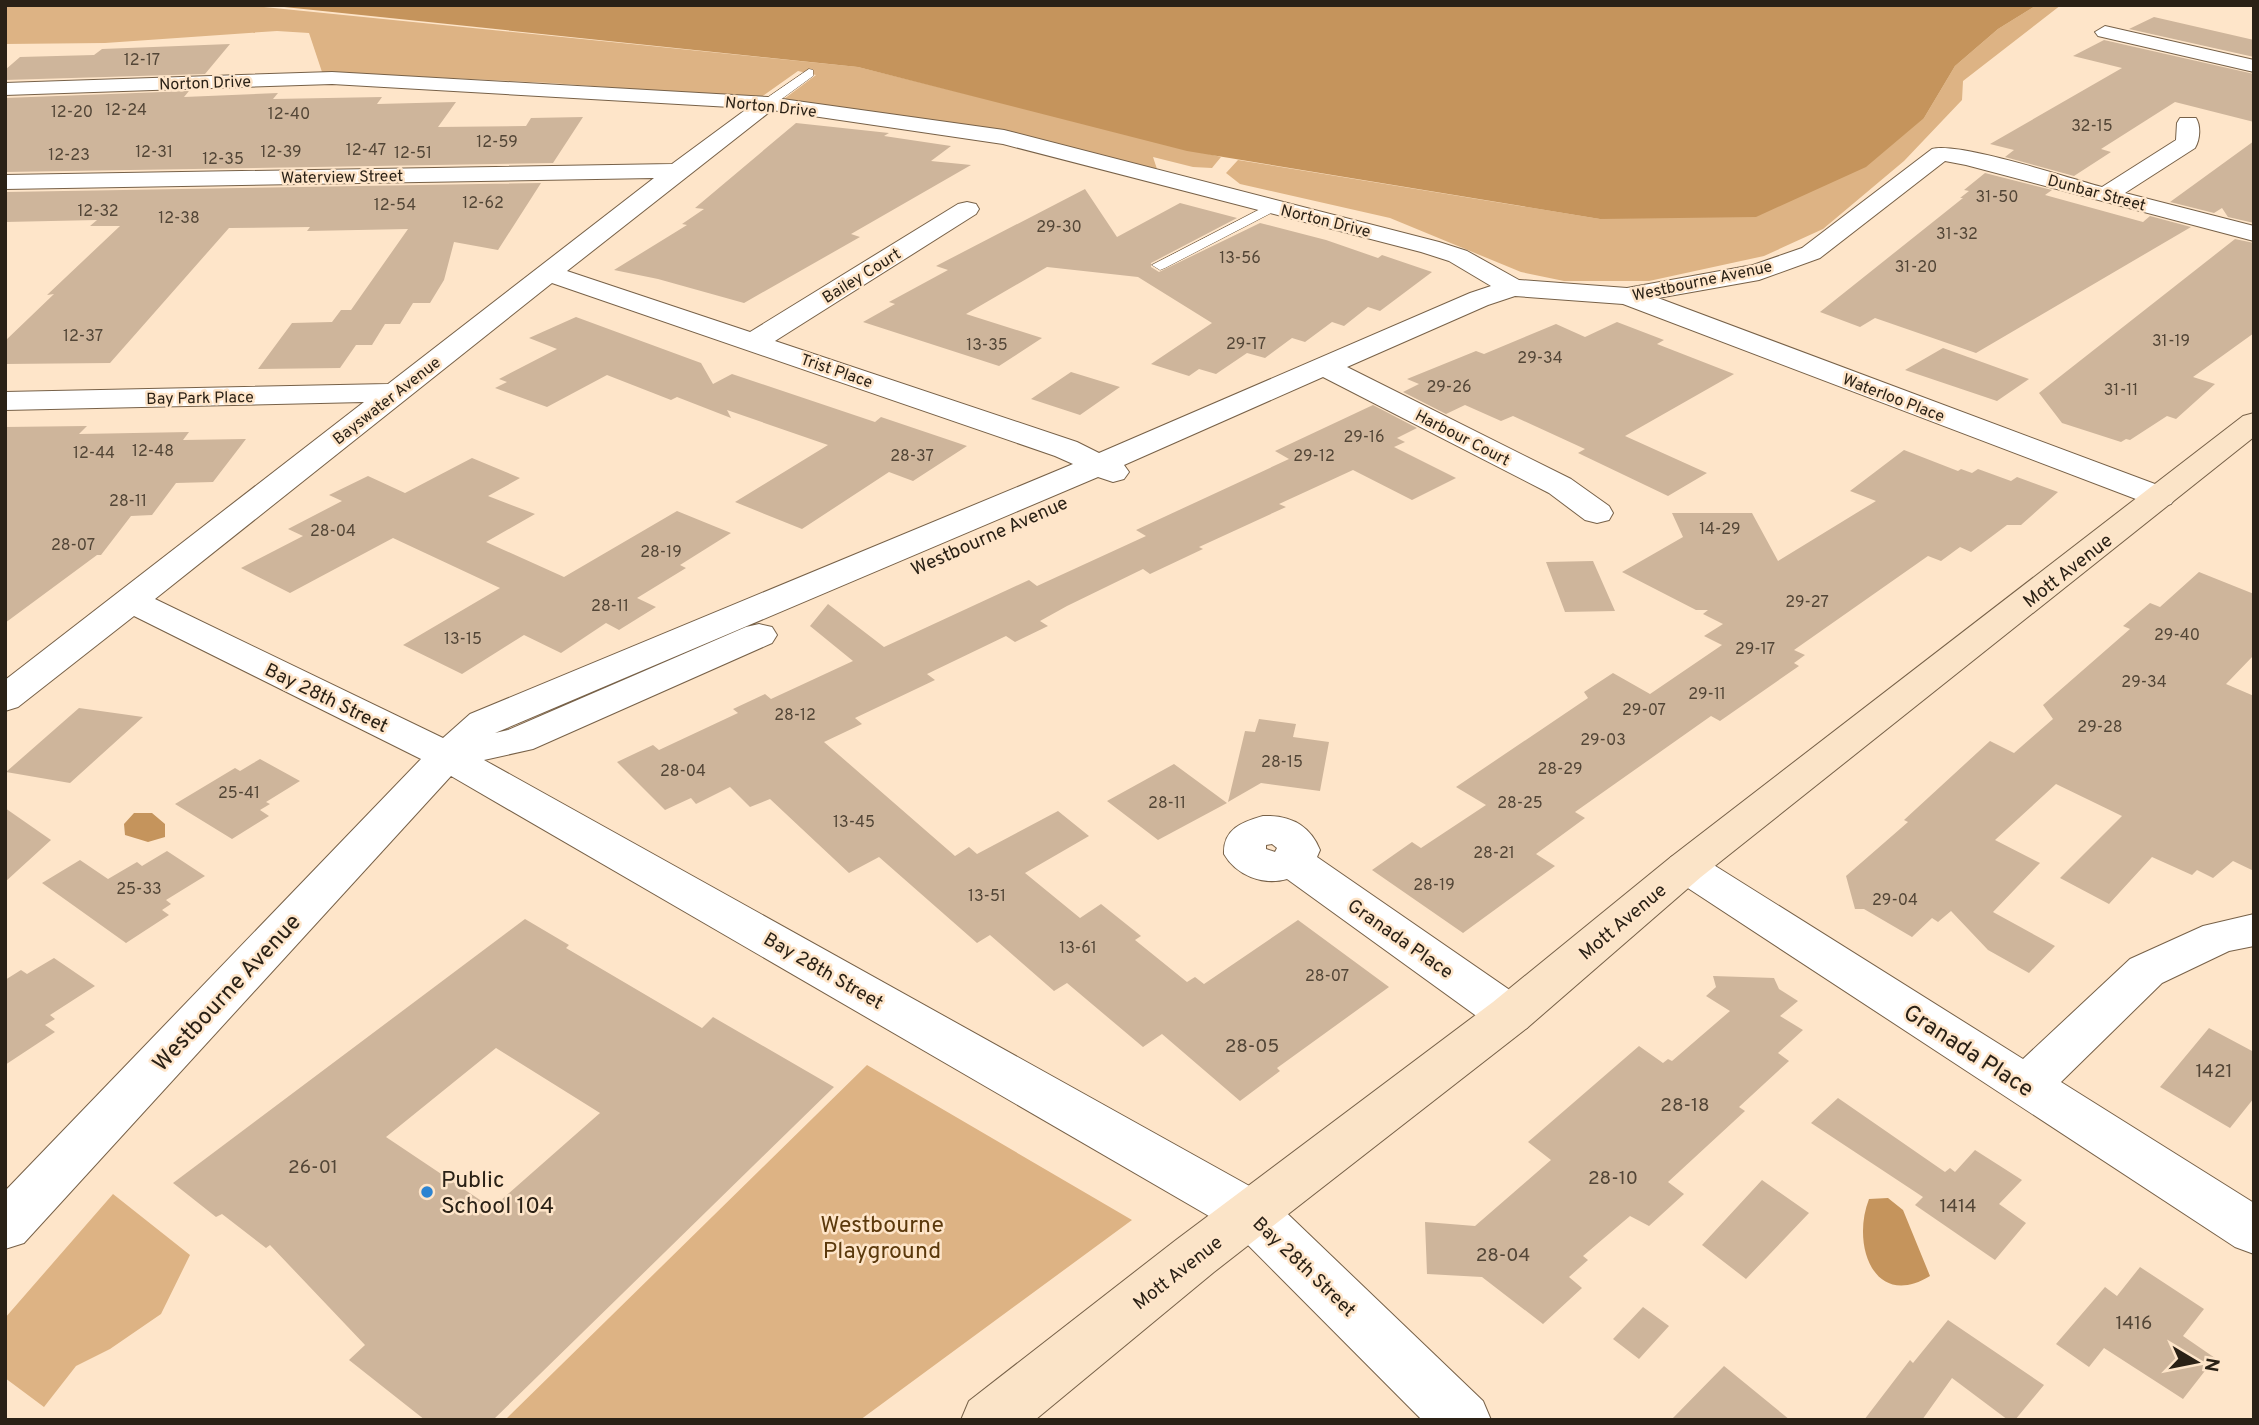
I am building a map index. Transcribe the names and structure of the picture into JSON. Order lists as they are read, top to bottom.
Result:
{
  "streets": {
    "street": [
      "Norton Drive",
      "Waterview Street",
      "Dunbar Street",
      "Bailey Court",
      "Westbourne Avenue",
      "Trist Place",
      "Bay Park Place",
      "Waterloo Place",
      "Bayswater Avenue",
      "Harbour Court",
      "Mott Avenue",
      "Bay 28th Street",
      "Granada Place"
    ]
  },
  "crossings": [
    ["Norton Drive", "Westbourne Avenue"],
    ["Norton Drive", "Bayswater Avenue"],
    ["Waterview Street", "Bayswater Avenue"],
    ["Dunbar Street", "Westbourne Avenue"],
    ["Bailey Court", "Trist Place"],
    ["Westbourne Avenue", "Trist Place"],
    ["Westbourne Avenue", "Waterloo Place"],
    ["Westbourne Avenue", "Harbour Court"],
    ["Westbourne Avenue", "Bay 28th Street"],
    ["Trist Place", "Bayswater Avenue"],
    ["Bay Park Place", "Bayswater Avenue"],
    ["Waterloo Place", "Mott Avenue"],
    ["Bayswater Avenue", "Bay 28th Street"],
    ["Mott Avenue", "Bay 28th Street"],
    ["Mott Avenue", "Granada Place"]
  ],
  "parks": ["Westbourne Playground"],
  "places": ["Public School 104"],
  "house_numbers": [
    "12-17",
    "12-24",
    "12-20",
    "12-40",
    "32-15",
    "12-59",
    "12-47",
    "12-31",
    "12-39",
    "12-51",
    "12-23",
    "12-35",
    "31-50",
    "12-62",
    "12-54",
    "12-32",
    "12-38",
    "29-30",
    "31-32",
    "13-56",
    "31-20",
    "12-37",
    "31-19",
    "29-17",
    "13-35",
    "29-34",
    "29-26",
    "31-11",
    "29-16",
    "12-48",
    "12-44",
    "28-37",
    "29-12",
    "28-11",
    "14-29",
    "28-04",
    "28-07",
    "28-19",
    "29-27",
    "28-11",
    "29-40",
    "13-15",
    "29-17",
    "29-34",
    "29-11",
    "29-07",
    "28-12",
    "29-28",
    "29-03",
    "28-15",
    "28-29",
    "28-04",
    "25-41",
    "28-11",
    "28-25",
    "13-45",
    "28-21",
    "28-19",
    "25-33",
    "13-51",
    "29-04",
    "13-61",
    "28-07",
    "28-05",
    "1421",
    "28-18",
    "26-01",
    "28-10",
    "1414",
    "28-04",
    "1416"
  ],
  "north": "right"
}
